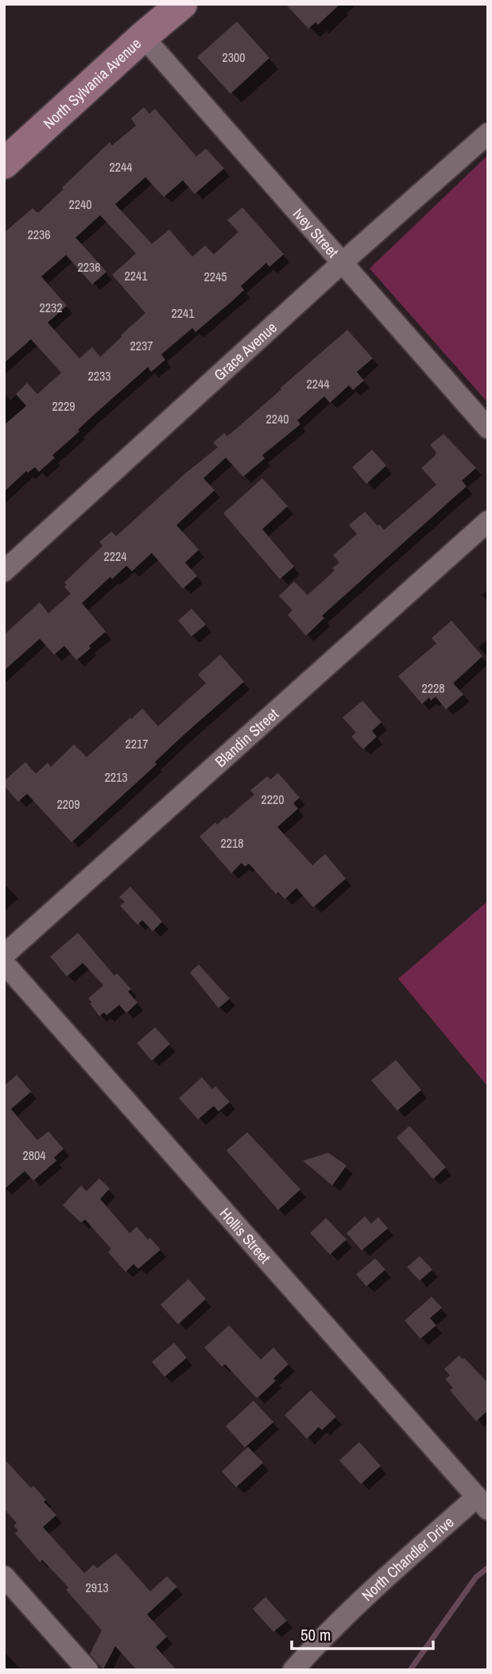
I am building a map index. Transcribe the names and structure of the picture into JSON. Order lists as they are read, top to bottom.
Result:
{
  "streets": {
    "main road": ["North Sylvania Avenue"],
    "street": [
      "Ivey Street",
      "Grace Avenue",
      "Blandin Street",
      "Hollis Street",
      "North Chandler Drive"
    ]
  },
  "crossings": [
    ["North Sylvania Avenue", "Ivey Street"],
    ["Ivey Street", "Grace Avenue"],
    ["Hollis Street", "North Chandler Drive"]
  ],
  "house_numbers": [
    "2300",
    "2244",
    "2240",
    "2236",
    "2236",
    "2241",
    "2245",
    "2232",
    "2241",
    "2237",
    "2233",
    "2244",
    "2229",
    "2240",
    "2224",
    "2228",
    "2217",
    "2213",
    "2220",
    "2209",
    "2218",
    "2804",
    "2913"
  ],
  "scale_bar": "50 m"
}
